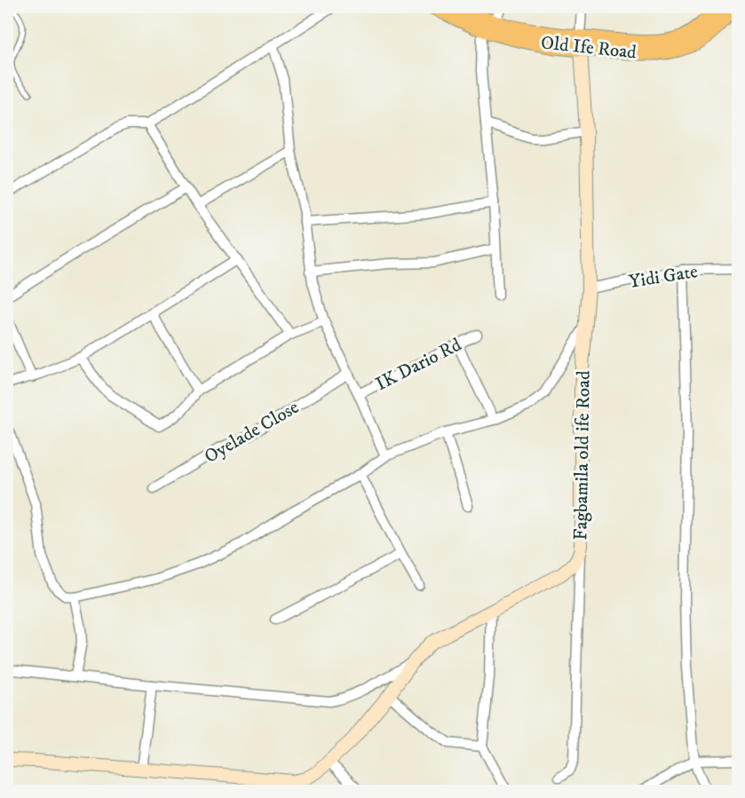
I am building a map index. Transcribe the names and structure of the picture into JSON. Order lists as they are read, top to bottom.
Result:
{
  "streets": {
    "main road": ["Old Ife Road"],
    "street": [
      "Yidi Gate",
      "IK Dario Rd",
      "Oyelade Close",
      "Fagbamila old ife Road"
    ]
  },
  "crossings": [
    ["Old Ife Road", "Fagbamila old ife Road"],
    ["Yidi Gate", "Fagbamila old ife Road"]
  ]
}
